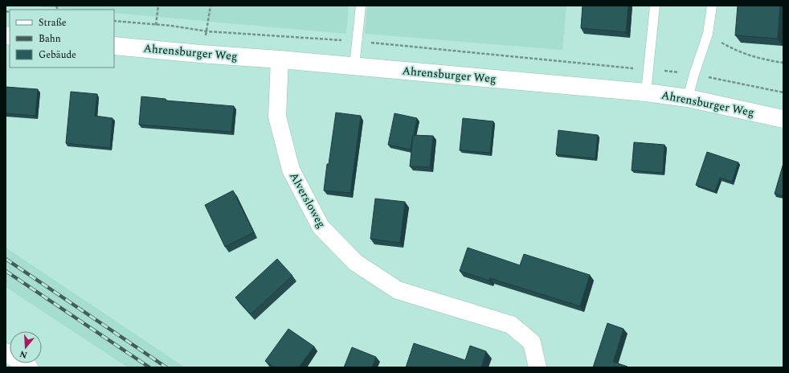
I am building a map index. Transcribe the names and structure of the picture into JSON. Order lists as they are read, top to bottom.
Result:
{
  "streets": {
    "street": ["Ahrensburger Weg", "Alversloweg"]
  },
  "crossings": [
    ["Ahrensburger Weg", "Alversloweg"]
  ],
  "legend": ["Straße", "Bahn", "Gebäude"],
  "north": "bottom"
}
